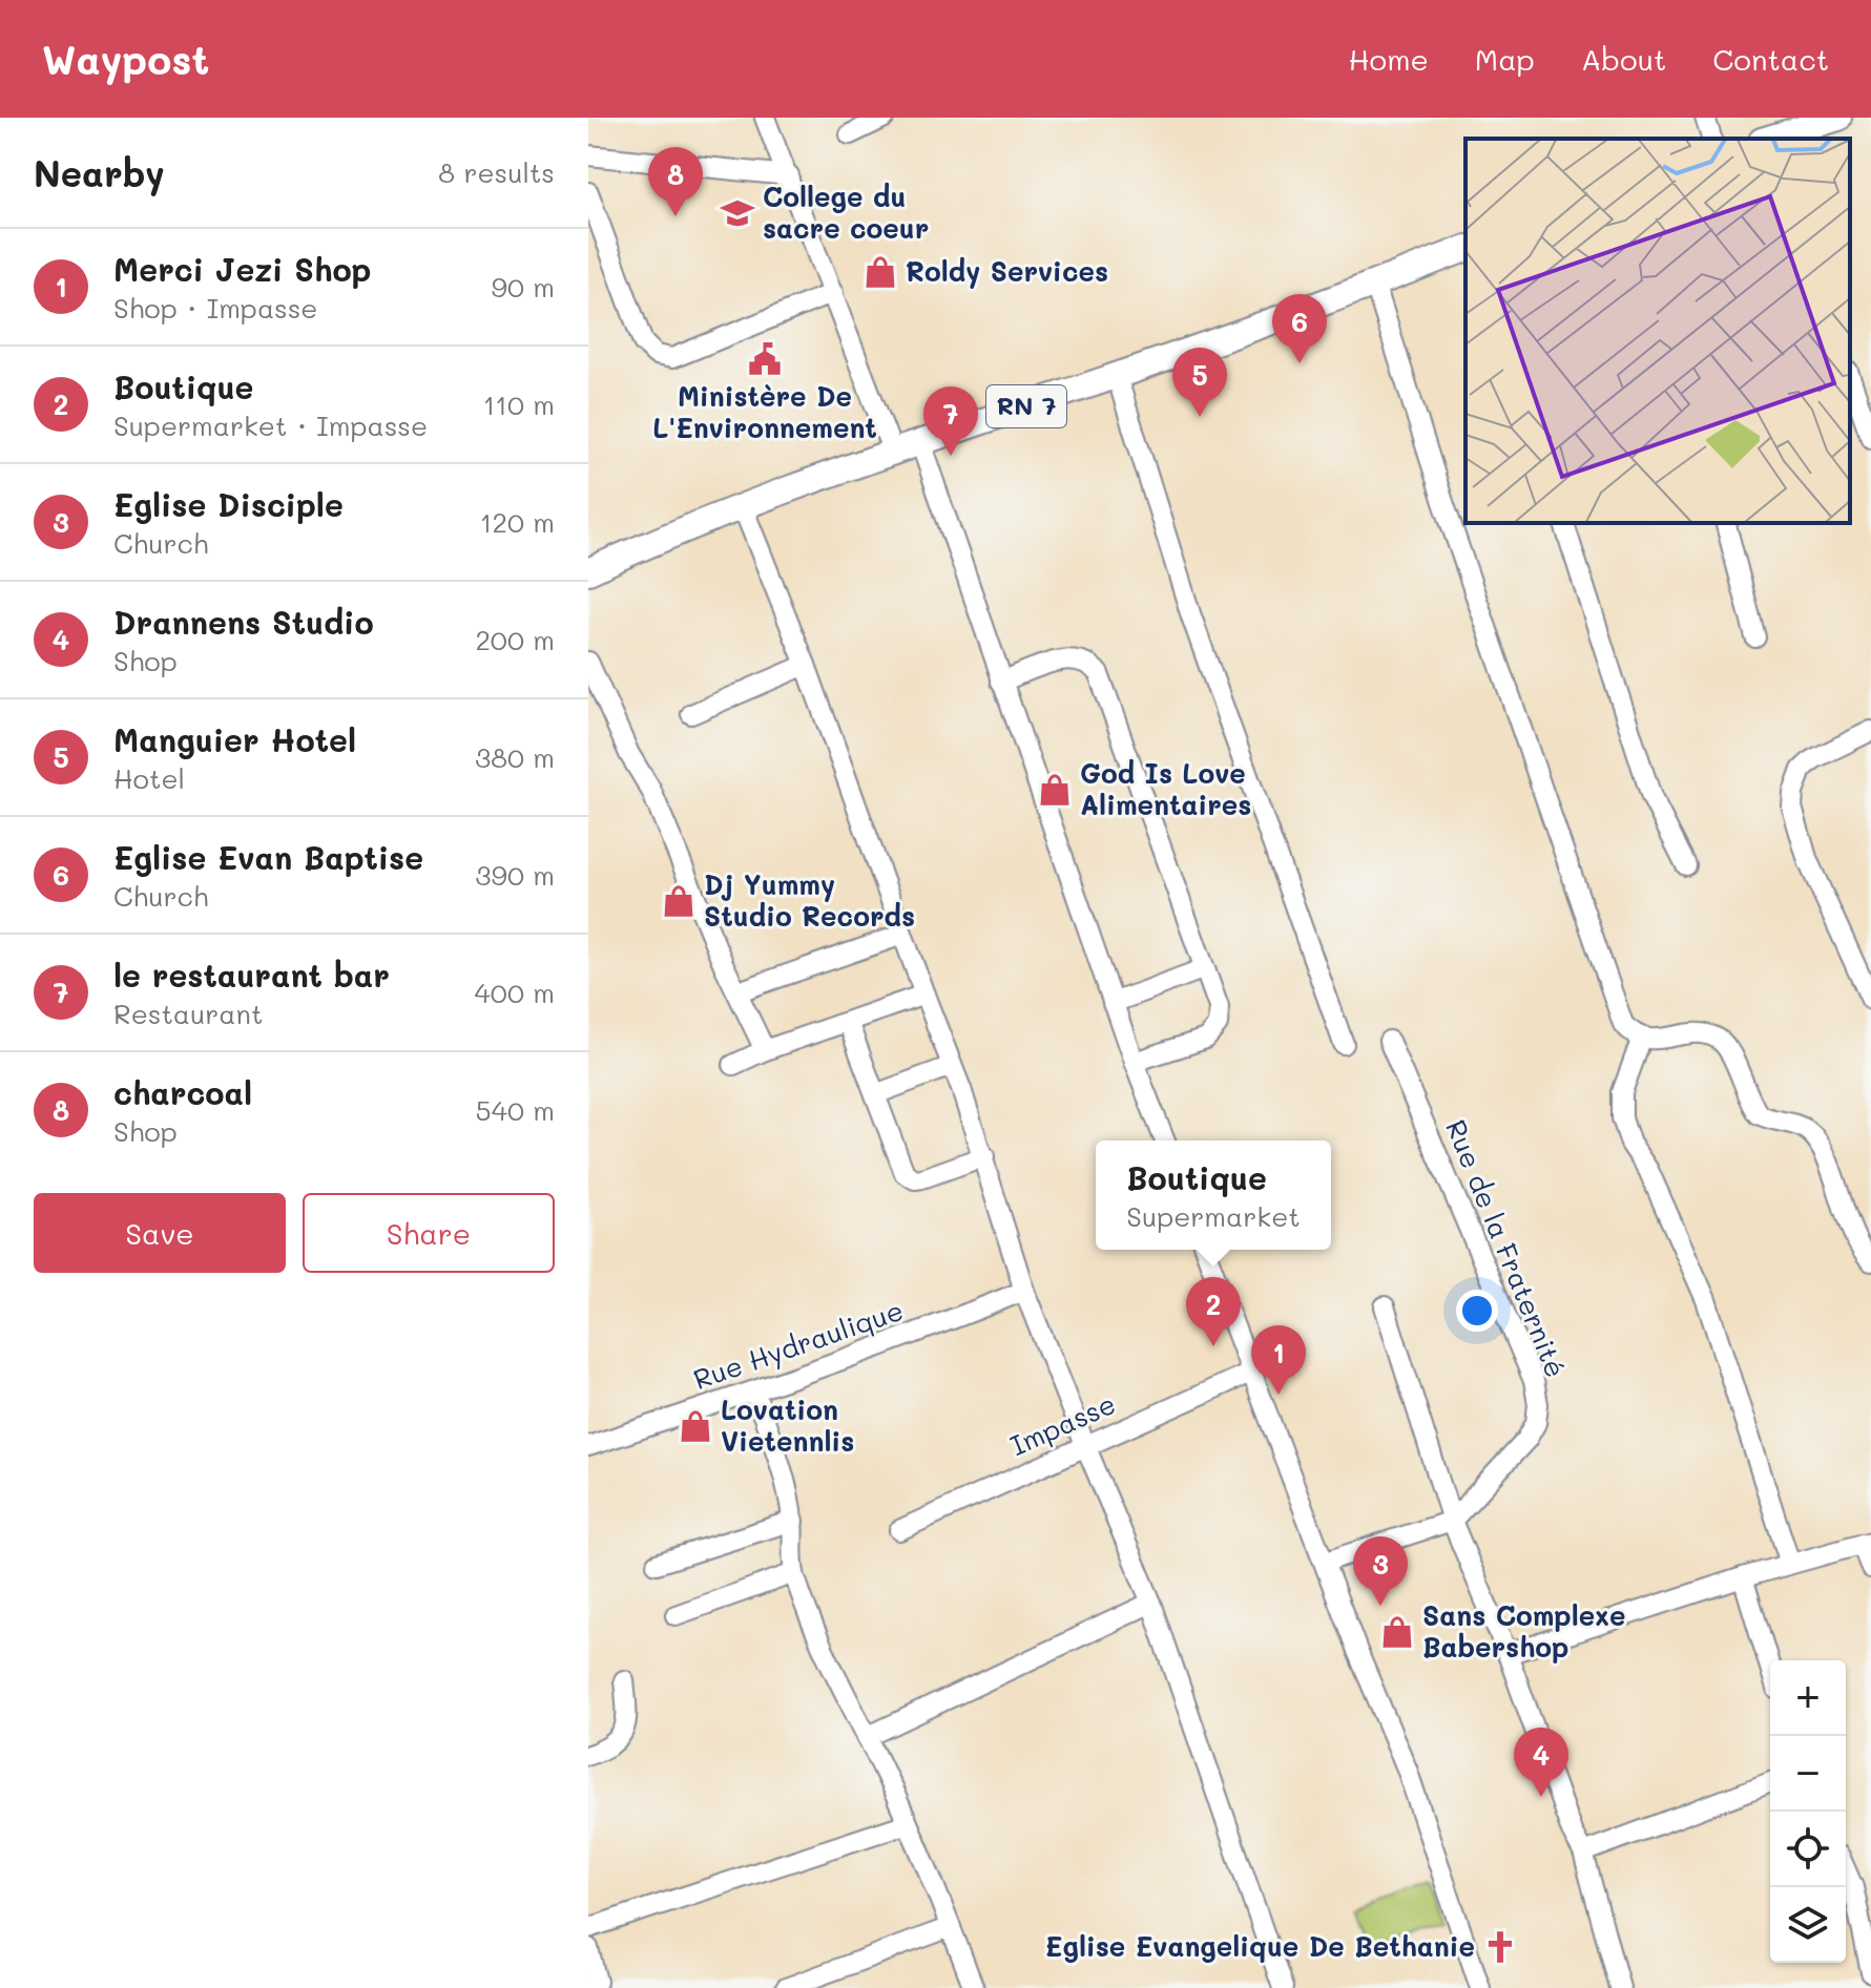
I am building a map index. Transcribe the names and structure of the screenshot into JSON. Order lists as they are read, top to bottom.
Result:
{
  "streets": {
    "main road": ["RN 7"],
    "street": ["Rue de la Fraternité", "Rue Hydraulique", "Impasse"]
  },
  "places": {
    "school or university": ["College du sacre coeur"],
    "shop": [
      "Roldy Services",
      "God Is Love Alimentaires",
      "Dj Yummy Studio Records",
      "Lovation Vietennlis",
      "Sans Complexe Babershop"
    ],
    "public building": ["Ministère De L'Environnement"],
    "church": ["Eglise Evangelique De Bethanie"]
  },
  "page": {
    "header": "Waypost",
    "nav": [
      "Home",
      "Map",
      "About",
      "Contact"
    ],
    "heading": ["Nearby", "8 results"],
    "pins": [
      "8",
      "6",
      "5",
      "7",
      "2",
      "1",
      "3",
      "4"
    ],
    "list": [
      {
        "mark": "1",
        "name": "Merci Jezi Shop",
        "note": "Shop · Impasse",
        "value": "90 m"
      },
      {
        "mark": "2",
        "name": "Boutique",
        "note": "Supermarket · Impasse",
        "value": "110 m"
      },
      {
        "mark": "3",
        "name": "Eglise Disciple",
        "note": "Church",
        "value": "120 m"
      },
      {
        "mark": "4",
        "name": "Drannens Studio",
        "note": "Shop",
        "value": "200 m"
      },
      {
        "mark": "5",
        "name": "Manguier Hotel",
        "note": "Hotel",
        "value": "380 m"
      },
      {
        "mark": "6",
        "name": "Eglise Evan Baptise",
        "note": "Church",
        "value": "390 m"
      },
      {
        "mark": "7",
        "name": "le restaurant bar",
        "note": "Restaurant",
        "value": "400 m"
      },
      {
        "mark": "8",
        "name": "charcoal",
        "note": "Shop",
        "value": "540 m"
      }
    ],
    "popup": ["Boutique", "Supermarket"],
    "buttons": ["Save", "Share"],
    "map_buttons": ["+", "−"]
  }
}
